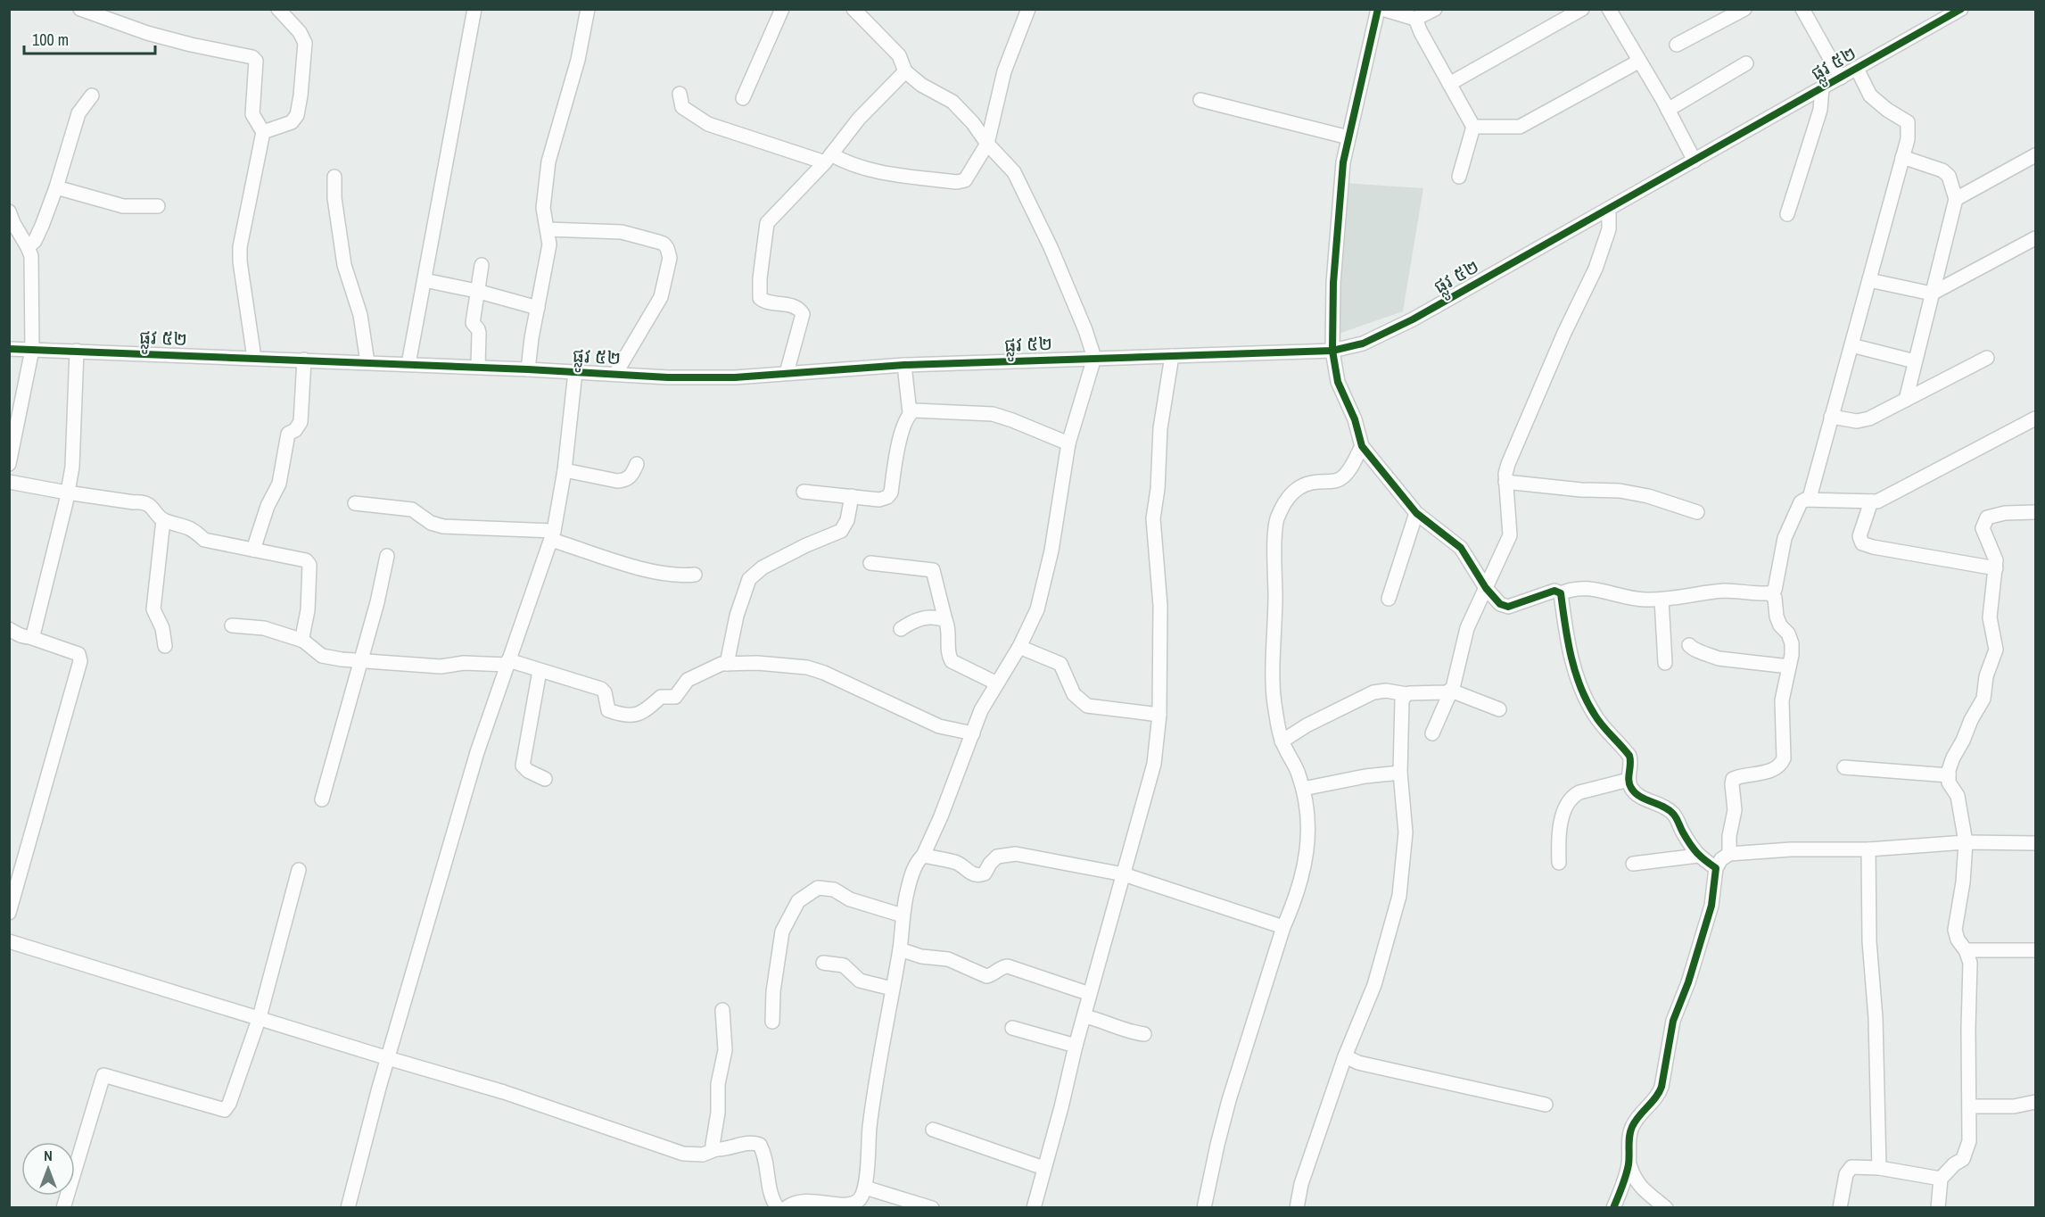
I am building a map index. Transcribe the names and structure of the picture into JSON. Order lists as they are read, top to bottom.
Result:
{
  "streets": {
    "street": ["ផ្លូវ ៥២"]
  },
  "scale_bar": "100 m",
  "north": "top"
}
